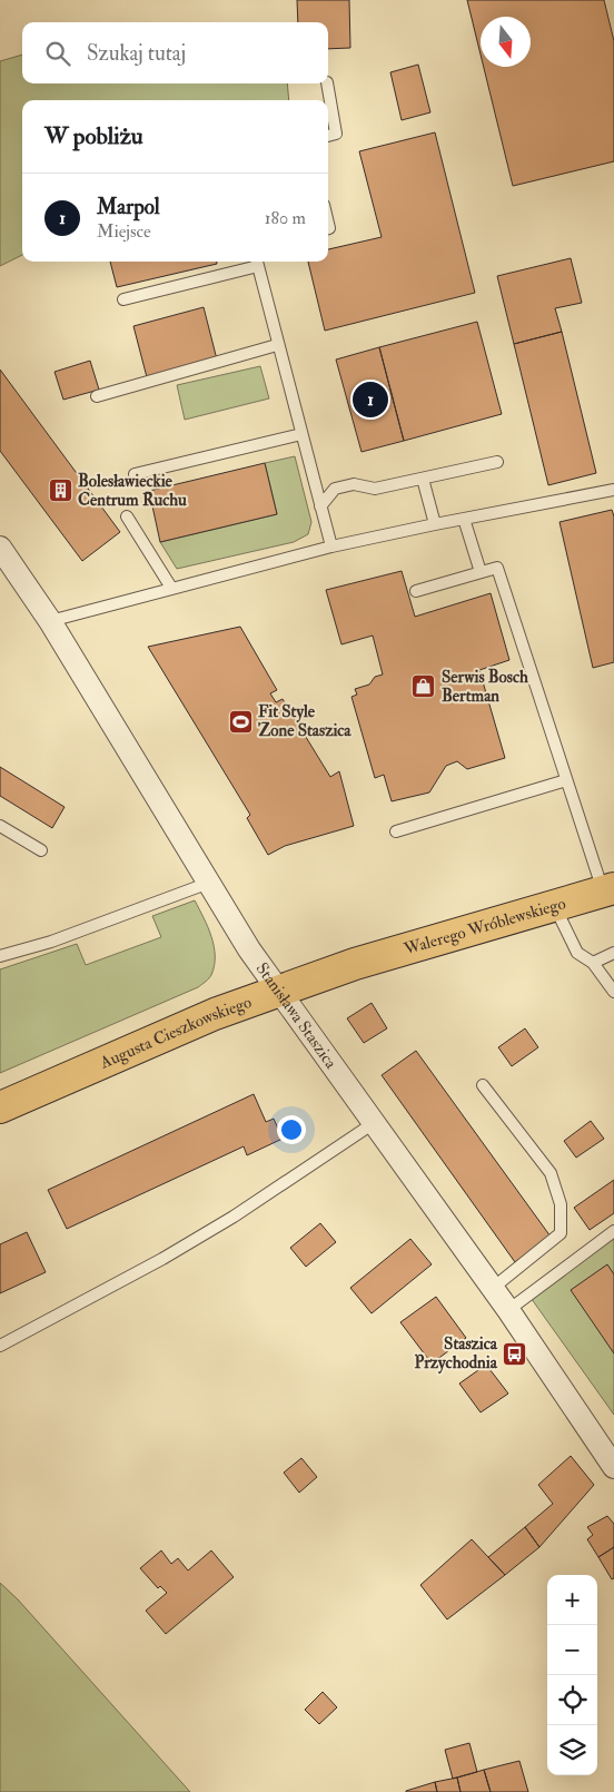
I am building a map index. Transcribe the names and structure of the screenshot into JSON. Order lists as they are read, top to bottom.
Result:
{
  "streets": {
    "main road": ["Walerego Wróblewskiego", "Augusta Cieszkowskiego"],
    "street": ["Stanisława Staszica"]
  },
  "crossings": [
    ["Walerego Wróblewskiego", "Augusta Cieszkowskiego"],
    ["Stanisława Staszica", "Augusta Cieszkowskiego"]
  ],
  "places": {
    "building": ["Bolesławieckie Centrum Ruchu"],
    "shop": ["Serwis Bosch Bertman"],
    "sports": ["Fit Style Zone Staszica"],
    "bus stop": ["Staszica Przychodnia"]
  },
  "north": "bottom",
  "page": {
    "search": "Szukaj tutaj",
    "heading": "W pobliżu",
    "list": [
      {
        "mark": "1",
        "name": "Marpol",
        "note": "Miejsce",
        "value": "180 m"
      }
    ],
    "pins": "1",
    "map_buttons": ["+", "−"]
  }
}
